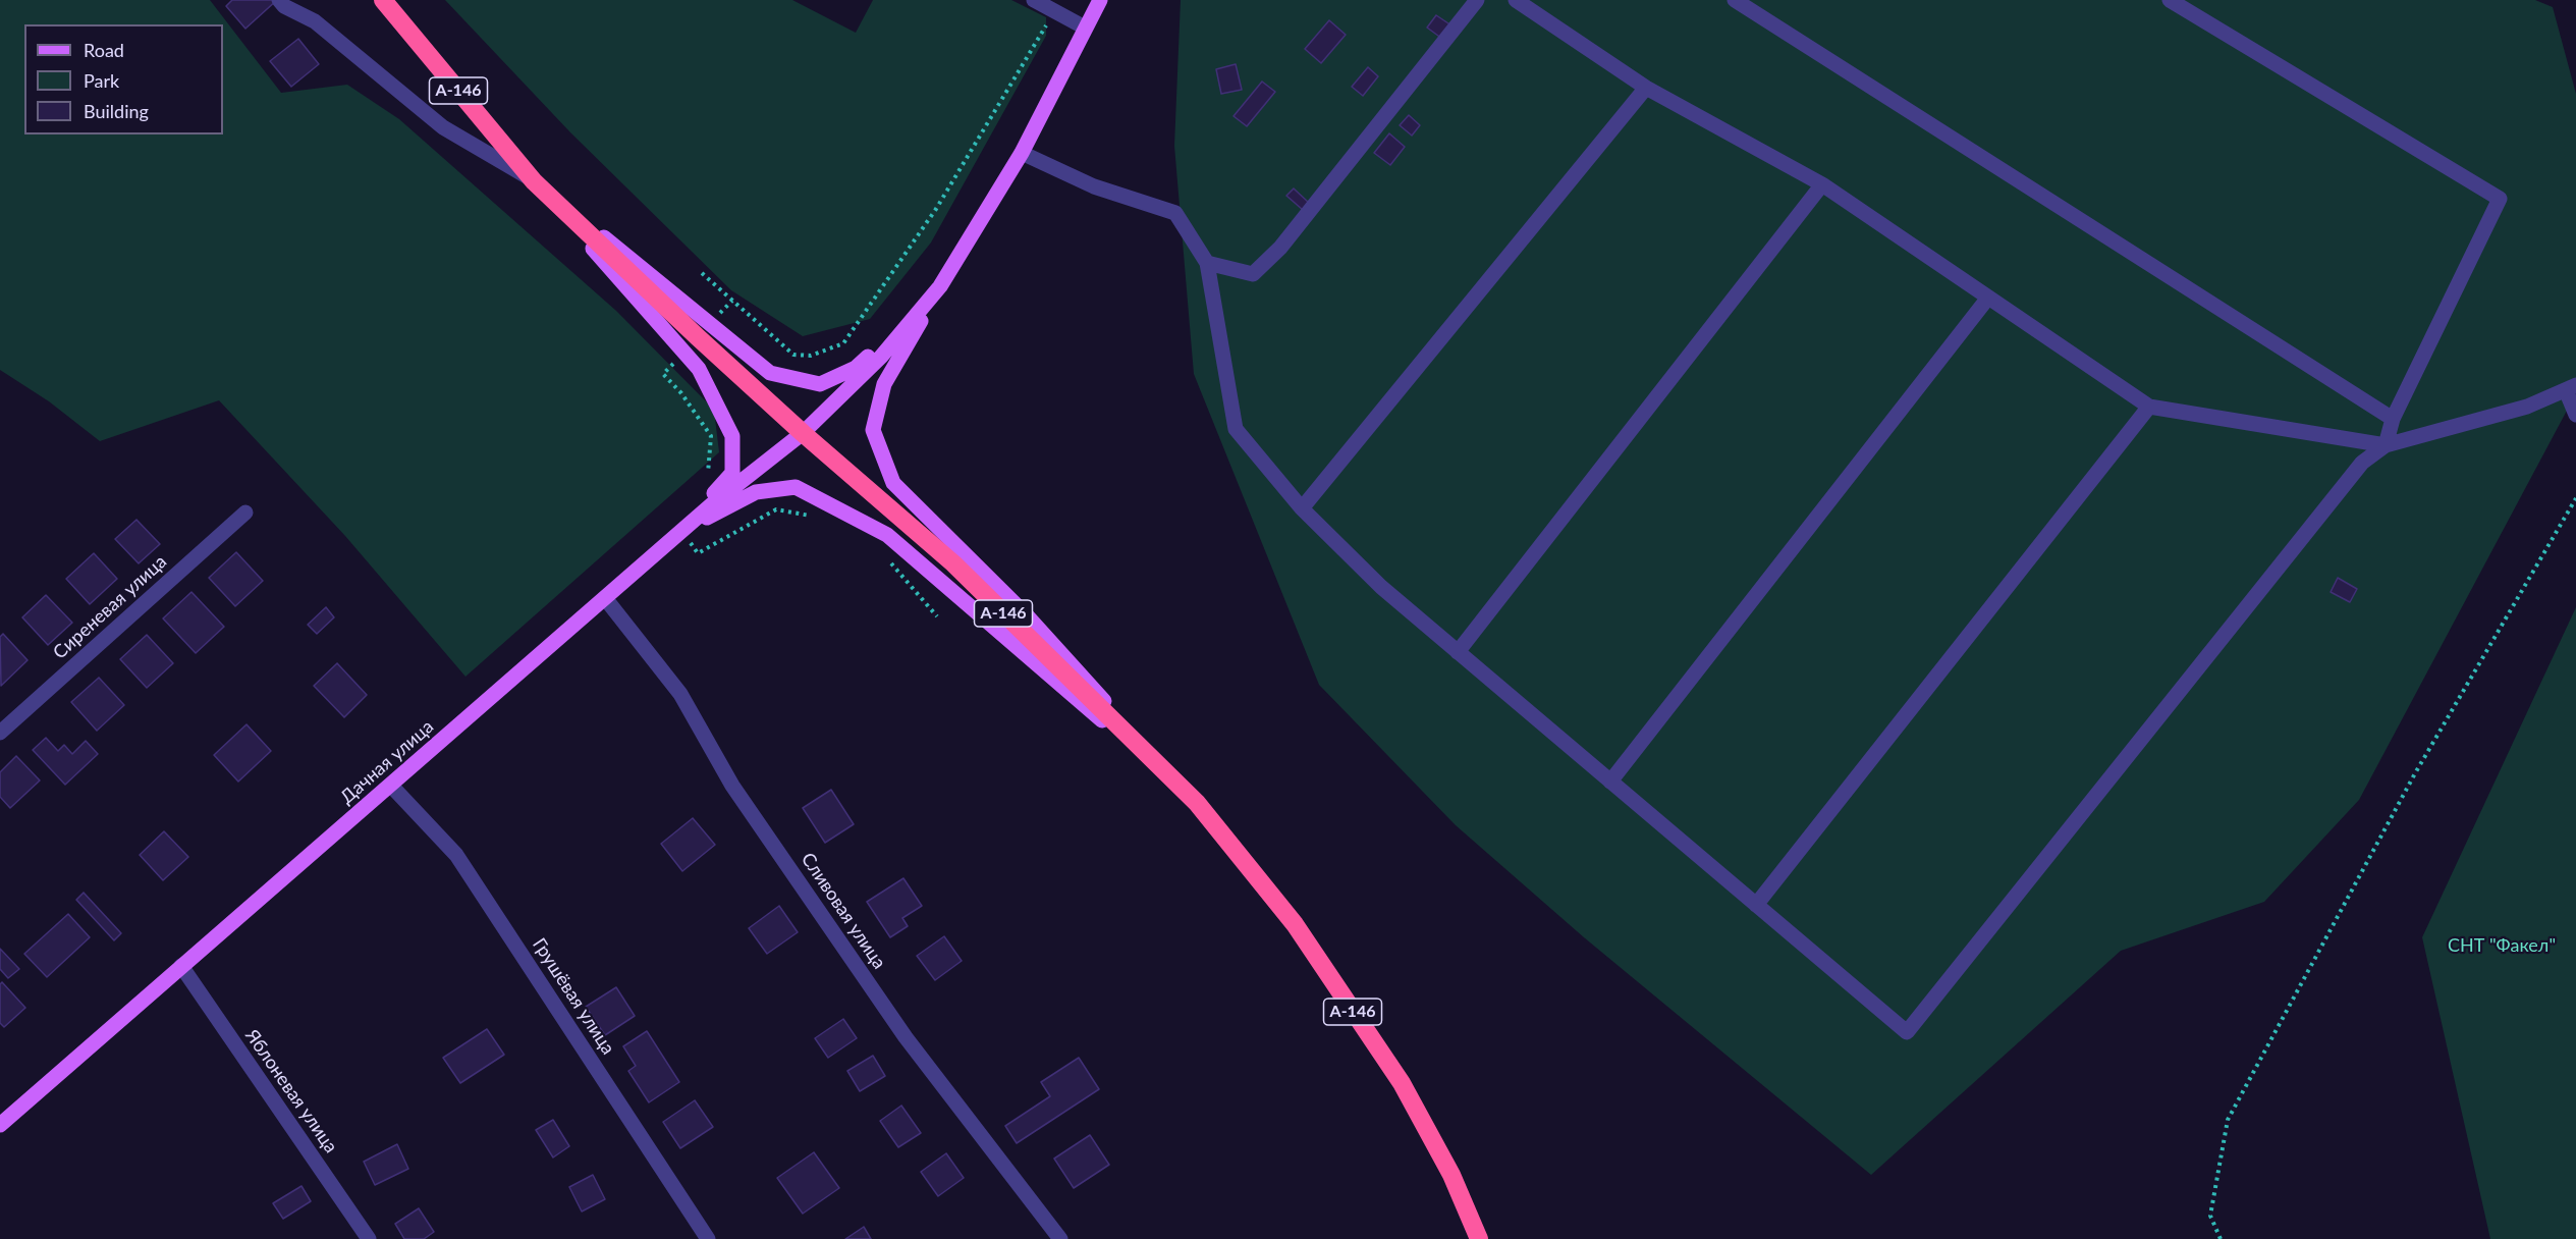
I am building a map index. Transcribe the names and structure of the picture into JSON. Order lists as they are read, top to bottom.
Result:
{
  "streets": {
    "highway": ["А-146"],
    "main road": ["Дачная улица"],
    "street": [
      "Сиреневая улица",
      "Сливовая улица",
      "Грушёвая улица",
      "Яблоневая улица"
    ]
  },
  "crossings": [
    ["А-146", "Дачная улица"],
    ["Дачная улица", "Сливовая улица"],
    ["Дачная улица", "Грушёвая улица"],
    ["Дачная улица", "Яблоневая улица"]
  ],
  "parks": ["СНТ \"Факел\""],
  "legend": ["Road", "Park", "Building"]
}
